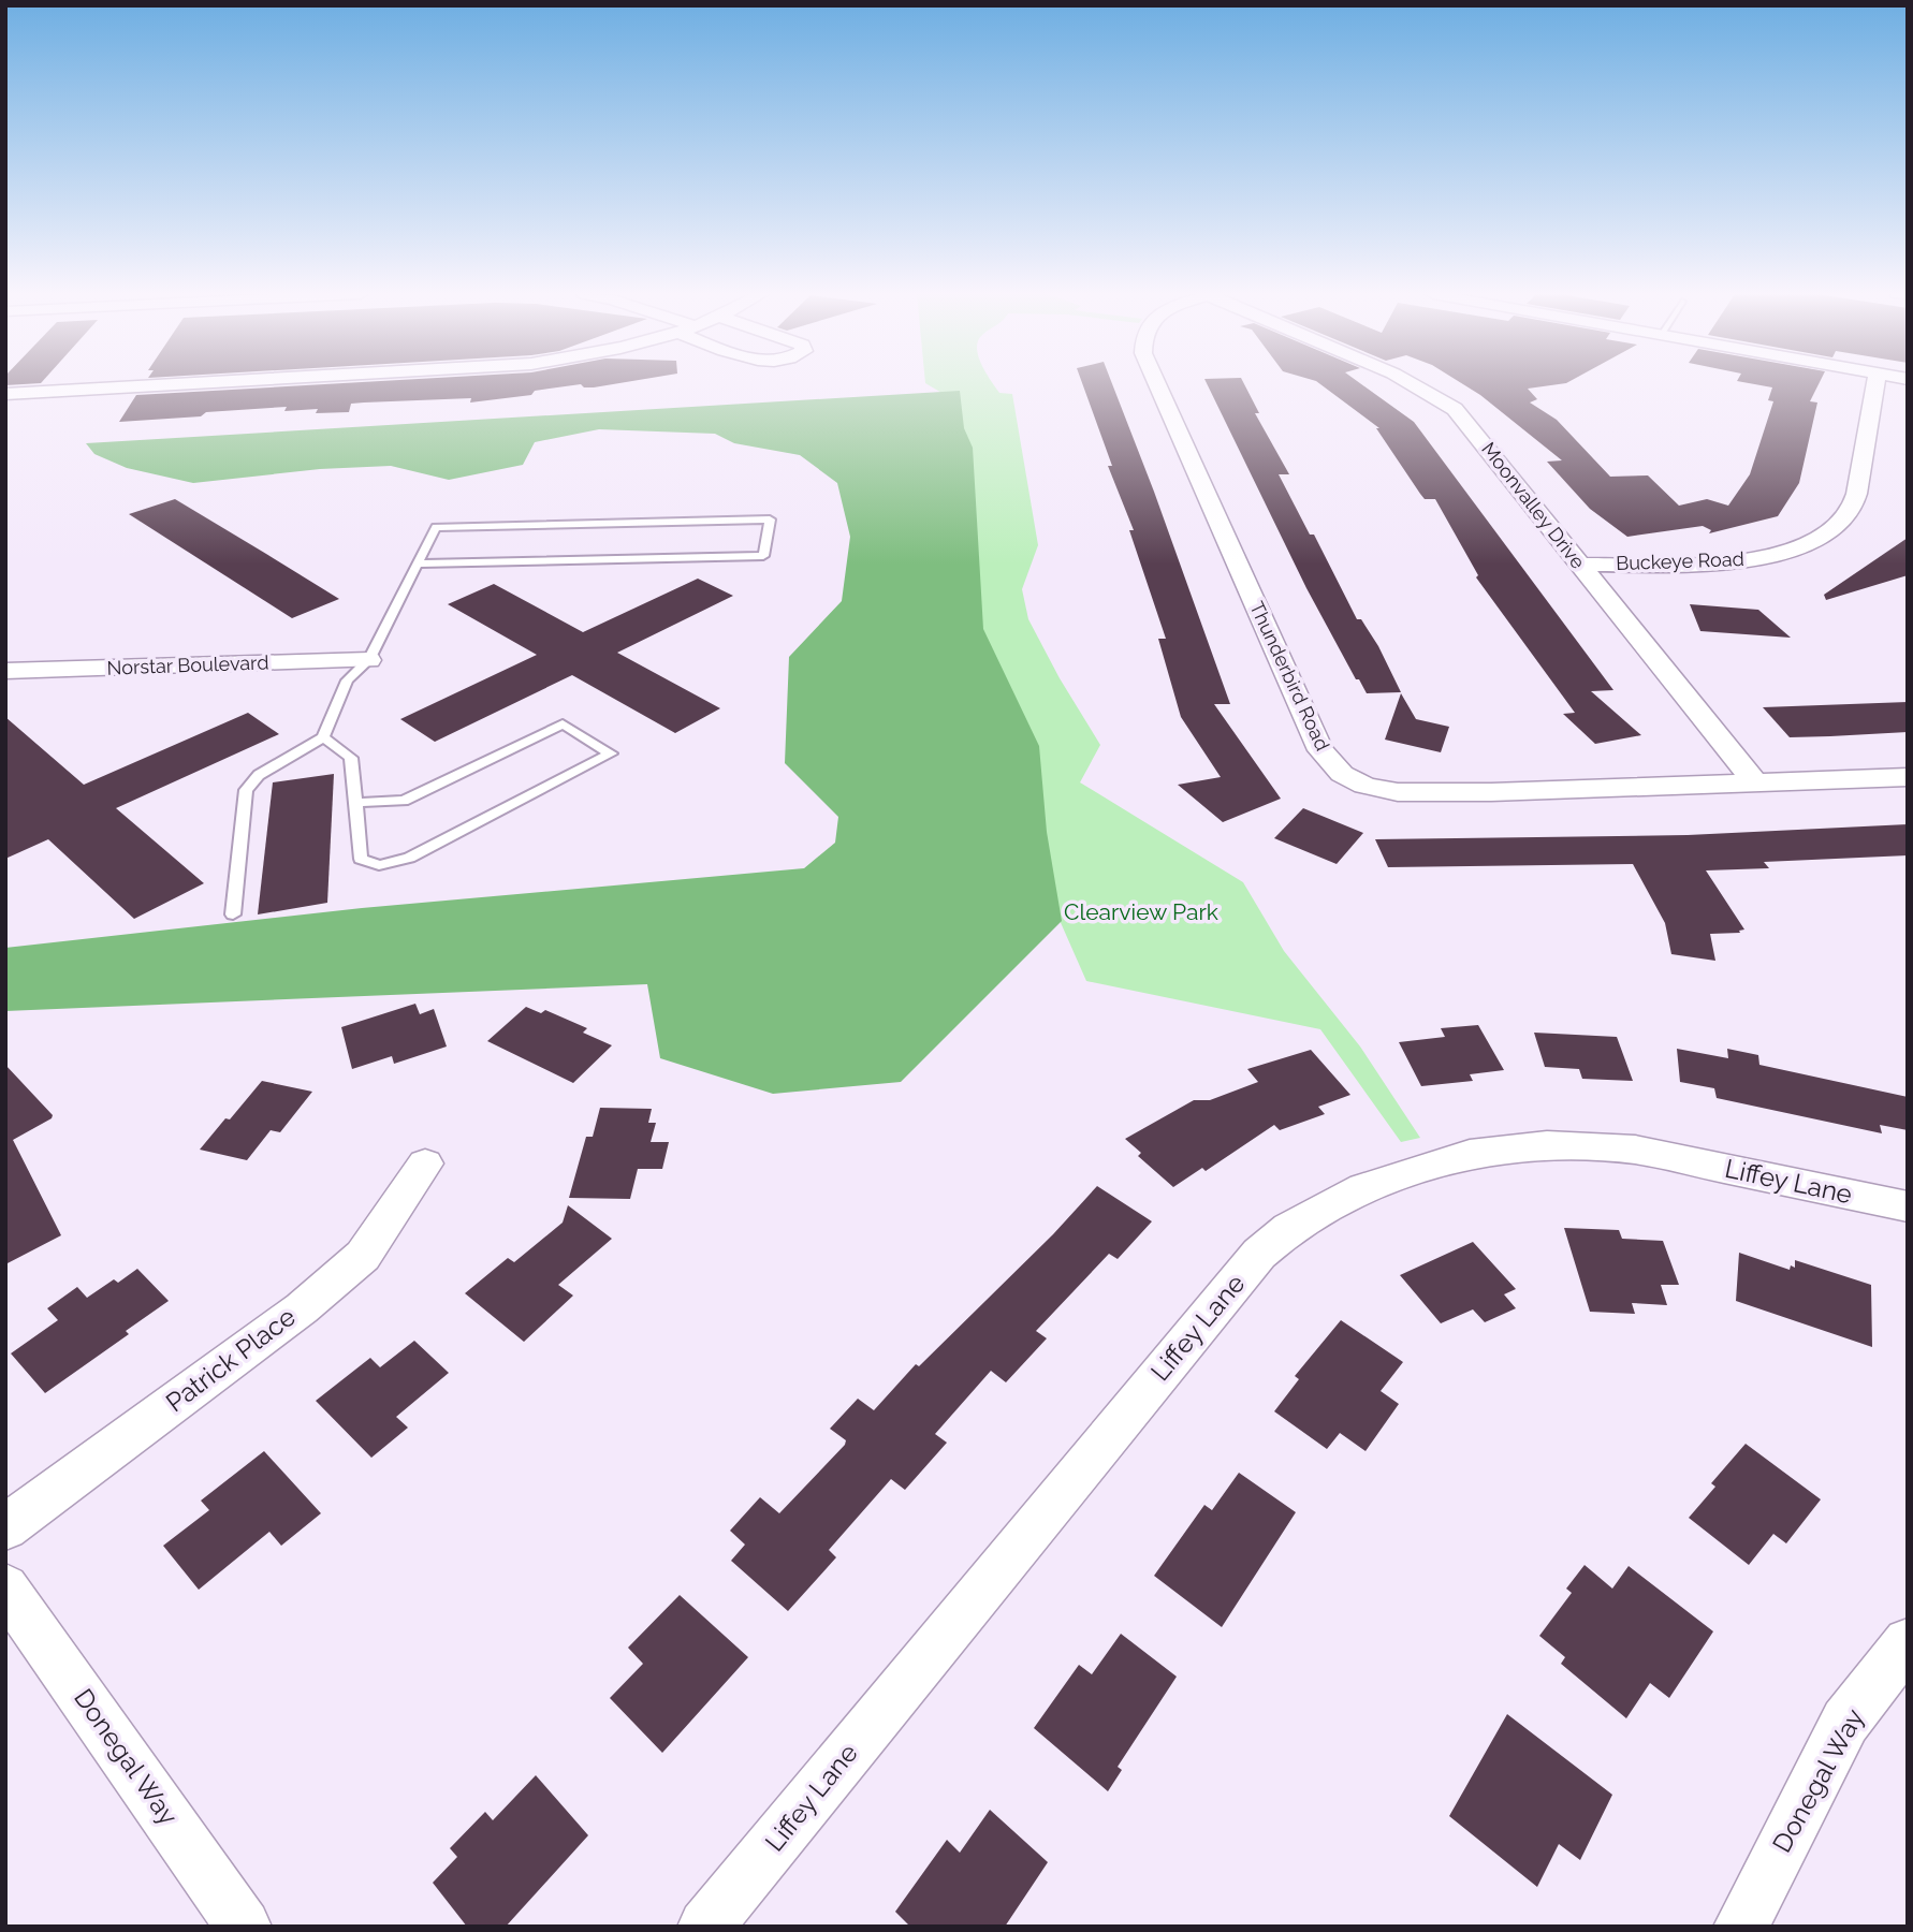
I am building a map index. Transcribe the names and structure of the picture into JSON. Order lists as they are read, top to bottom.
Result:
{
  "streets": {
    "street": [
      "Moonvalley Drive",
      "Buckeye Road",
      "Norstar Boulevard",
      "Thunderbird Road",
      "Liffey Lane",
      "Patrick Place",
      "Donegal Way"
    ]
  },
  "crossings": [
    ["Moonvalley Drive", "Buckeye Road"],
    ["Moonvalley Drive", "Thunderbird Road"]
  ],
  "parks": ["Clearview Park"]
}
